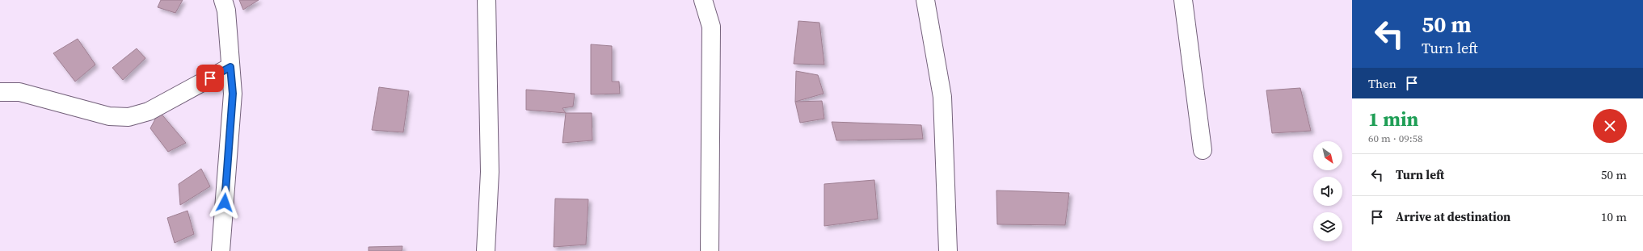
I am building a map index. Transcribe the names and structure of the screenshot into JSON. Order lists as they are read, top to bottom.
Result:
{
  "north": "bottom right",
  "page": {
    "turn": ["50 m", "Turn left"],
    "then": "Then",
    "heading": ["1 min", "60 m · 09:58"],
    "list": [
      {
        "name": "Turn left",
        "value": "50 m"
      },
      {
        "name": "Arrive at destination",
        "value": "10 m"
      }
    ]
  }
}
